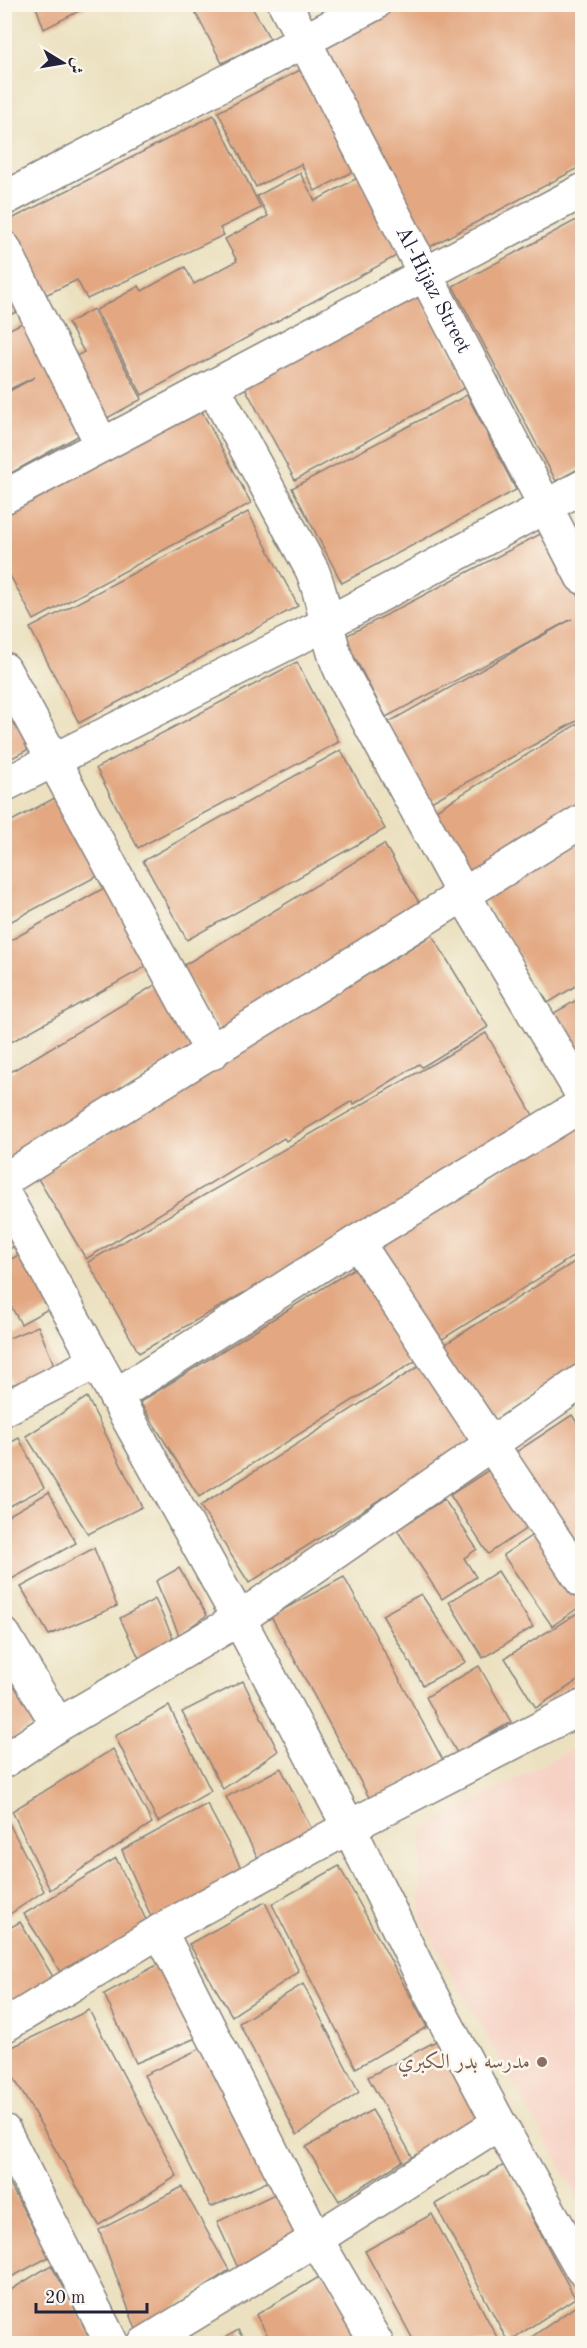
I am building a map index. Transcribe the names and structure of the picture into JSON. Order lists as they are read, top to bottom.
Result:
{
  "streets": {
    "street": ["Al-Hijaz Street"]
  },
  "places": ["مدرسه بدر الكبري"],
  "scale_bar": "20 m",
  "north": "right"
}
